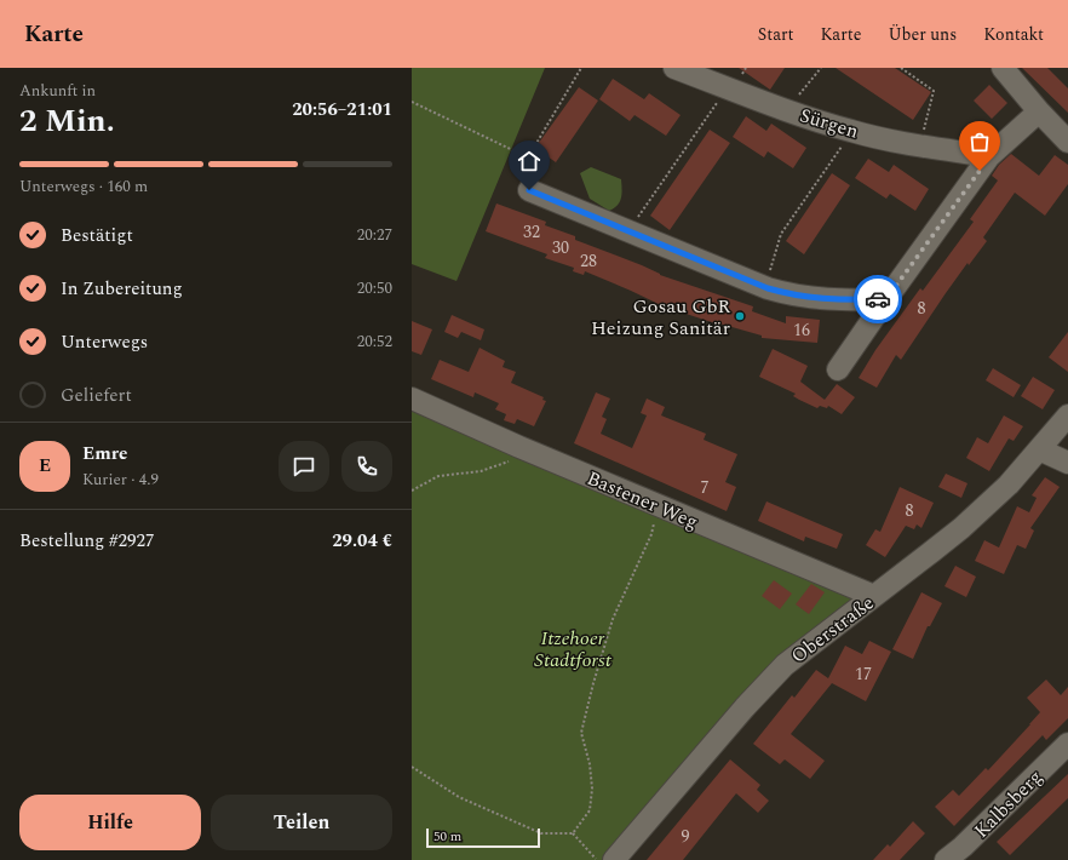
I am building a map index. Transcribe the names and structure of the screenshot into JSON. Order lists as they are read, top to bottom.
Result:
{
  "streets": {
    "street": [
      "Sürgen",
      "Bastener Weg",
      "Oberstraße",
      "Kalbsberg"
    ]
  },
  "crossings": [
    ["Bastener Weg", "Oberstraße"]
  ],
  "parks": ["Itzehoer Stadtforst"],
  "places": ["Gosau GbR Heizung Sanitär"],
  "house_numbers": [
    "32",
    "30",
    "28",
    "8",
    "16",
    "7",
    "8",
    "17",
    "9"
  ],
  "scale_bar": "50 m",
  "page": {
    "header": "Karte",
    "nav": [
      "Start",
      "Karte",
      "Über uns",
      "Kontakt"
    ],
    "heading": ["2 Min.", "Ankunft in", "20:56–21:01"],
    "panel": [
      "Emre",
      "Kurier · 4.9",
      "Bestellung #2927",
      "29.04 €"
    ],
    "bar": "Unterwegs · 160 m",
    "list": [
      ["Bestätigt", "20:27"],
      ["In Zubereitung", "20:50"],
      ["Unterwegs", "20:52"],
      "Geliefert"
    ],
    "round": "E",
    "buttons": ["Hilfe", "Teilen"],
    "scale": "50 m"
  }
}
